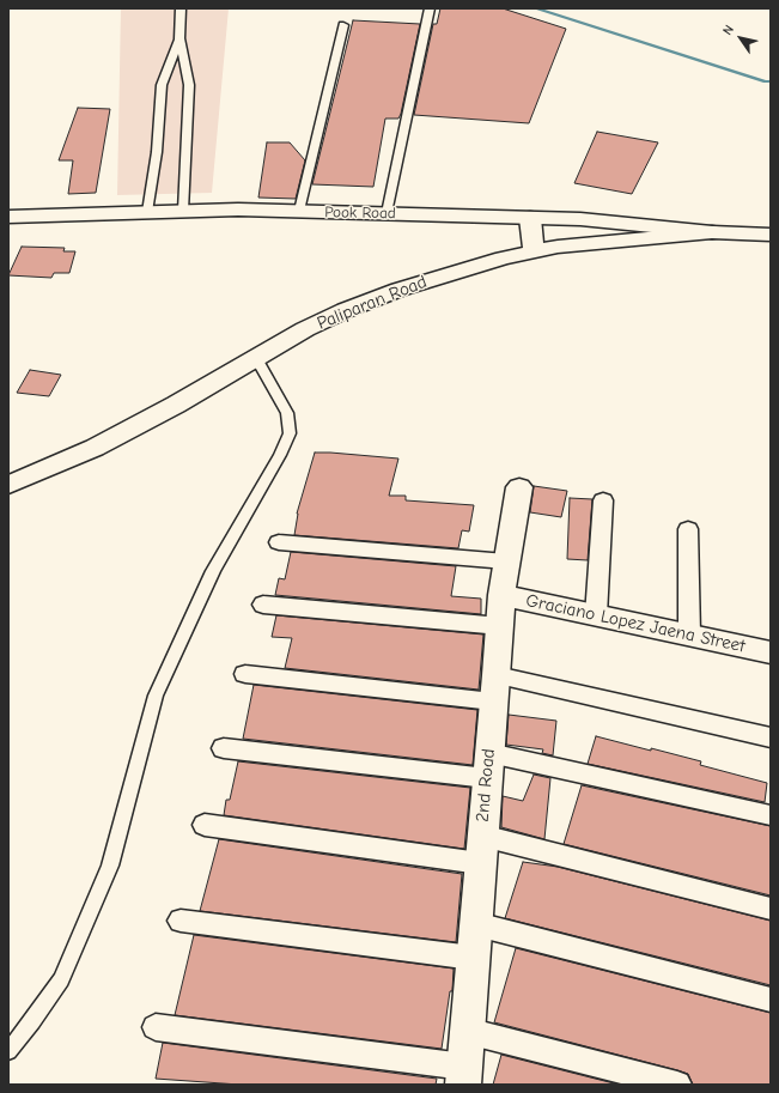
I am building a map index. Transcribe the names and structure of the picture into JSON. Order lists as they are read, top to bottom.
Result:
{
  "streets": {
    "street": [
      "Pook Road",
      "Paliparan Road",
      "Graciano Lopez Jaena Street",
      "2nd Road"
    ]
  },
  "crossings": [
    ["Pook Road", "Paliparan Road"],
    ["Graciano Lopez Jaena Street", "2nd Road"]
  ],
  "north": "top left"
}
